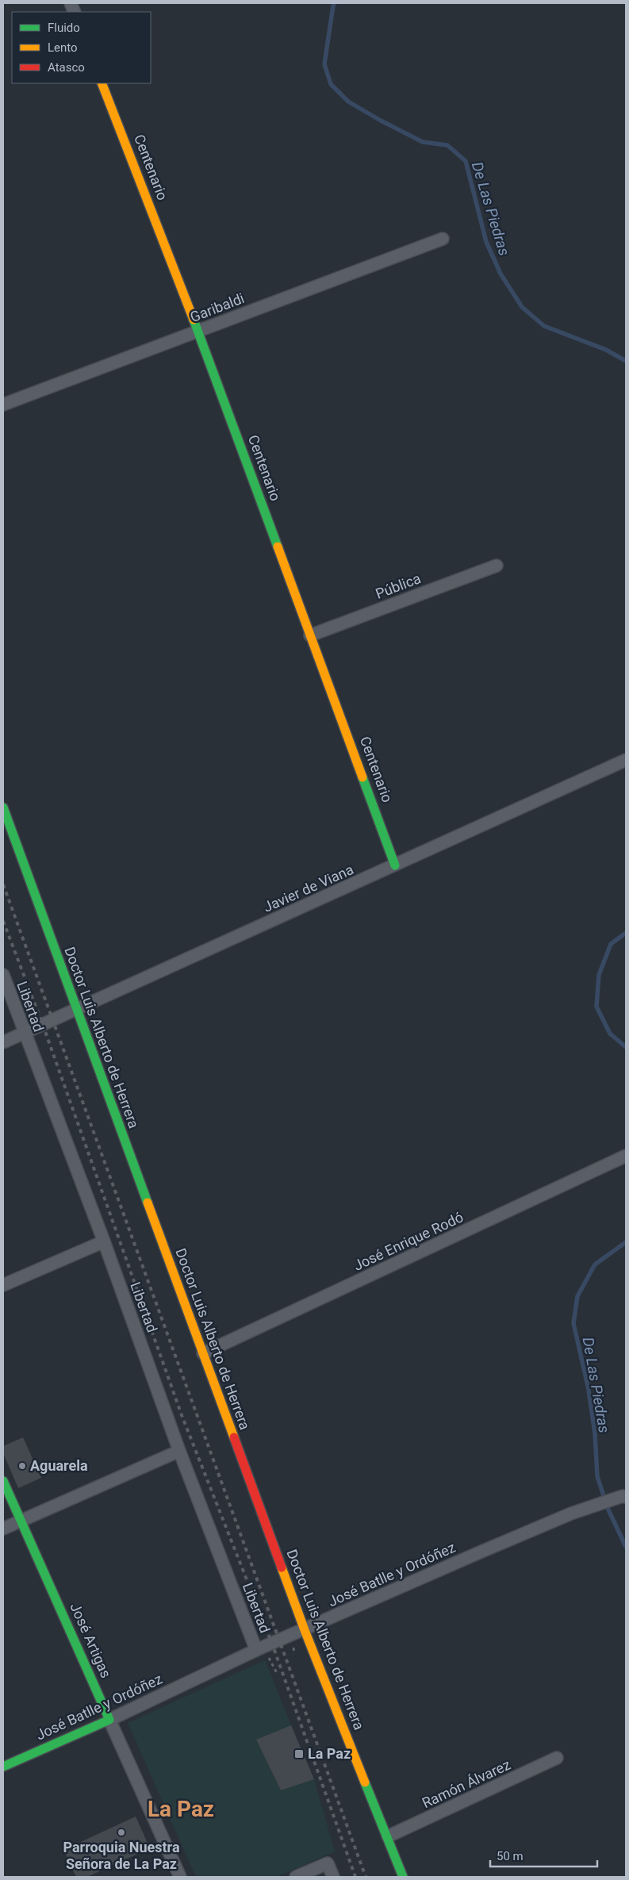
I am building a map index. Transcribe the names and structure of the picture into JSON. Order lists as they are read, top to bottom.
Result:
{
  "streets": {
    "street": [
      "Centenario",
      "Garibaldi",
      "Pública",
      "Javier de Viana",
      "Libertad",
      "Doctor Luis Alberto de Herrera",
      "José Enrique Rodó",
      "José Batlle y Ordóñez",
      "José Artigas",
      "Ramón Álvarez"
    ]
  },
  "crossings": [
    ["Centenario", "Garibaldi"],
    ["Centenario", "Pública"],
    ["Centenario", "Javier de Viana"],
    ["Javier de Viana", "Libertad"],
    ["Javier de Viana", "Doctor Luis Alberto de Herrera"],
    ["Libertad", "José Batlle y Ordóñez"],
    ["Doctor Luis Alberto de Herrera", "José Enrique Rodó"],
    ["Doctor Luis Alberto de Herrera", "José Batlle y Ordóñez"],
    ["Doctor Luis Alberto de Herrera", "Ramón Álvarez"],
    ["José Batlle y Ordóñez", "José Artigas"]
  ],
  "districts": ["La Paz"],
  "water": ["De Las Piedras"],
  "places": {
    "other": ["Aguarela", "Parroquia Nuestra Señora de La Paz"],
    "transit": ["La Paz"]
  },
  "legend": ["Fluido", "Lento", "Atasco"],
  "scale_bar": "50 m"
}
